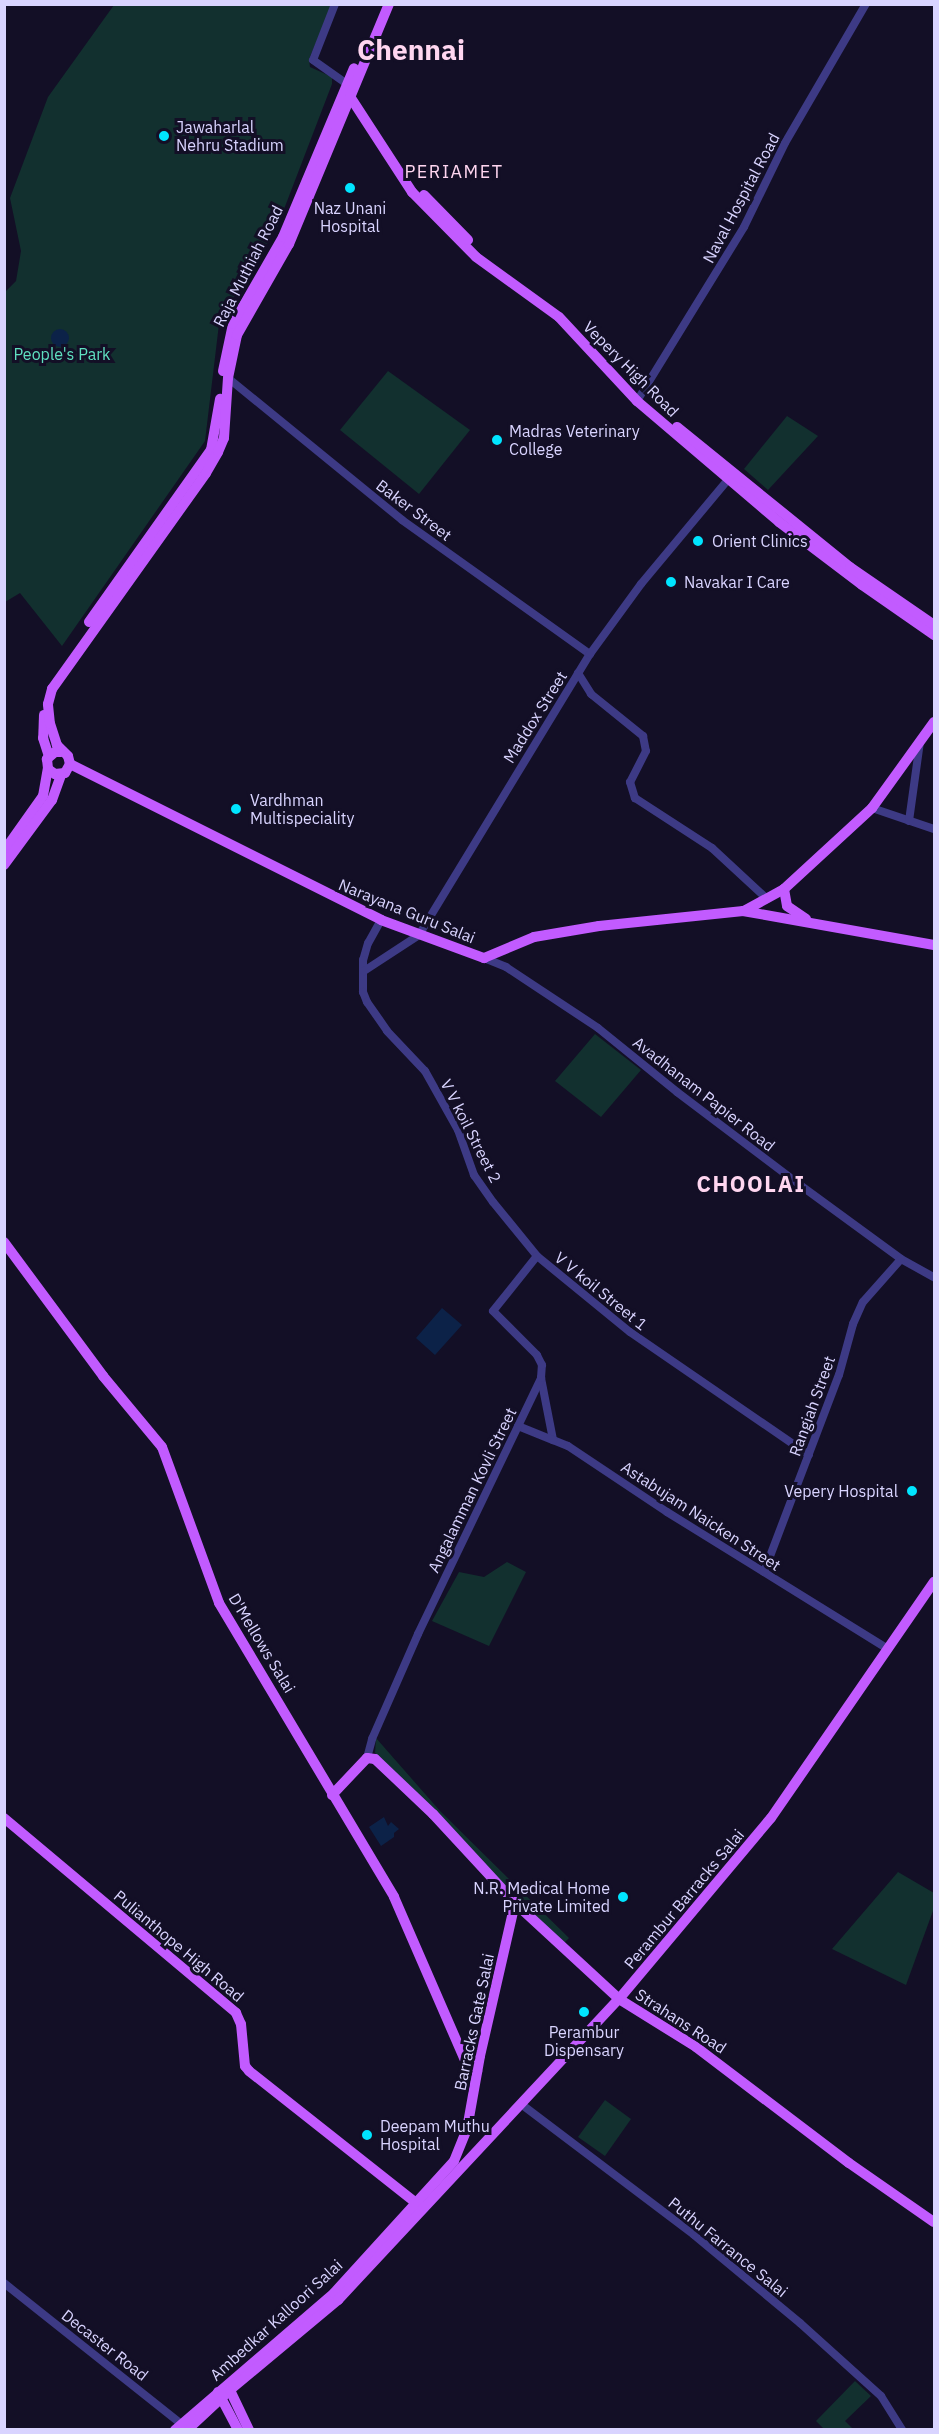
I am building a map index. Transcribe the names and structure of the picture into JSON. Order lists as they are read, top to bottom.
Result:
{
  "streets": {
    "main road": [
      "Raja Muthiah Road",
      "Vepery High Road",
      "Narayana Guru Salai",
      "D'Mellows Salai",
      "Perambur Barracks Salai",
      "Pulianthope High Road",
      "Strahans Road",
      "Barracks Gate Salai",
      "Ambedkar Kalloori Salai"
    ],
    "street": [
      "Naval Hospital Road",
      "Baker Street",
      "Maddox Street",
      "Avadhanam Papier Road",
      "V V koil Street 2",
      "V V koil Street 1",
      "Rangiah Street",
      "Angalamman Kovli Street",
      "Astabujam Naicken Street",
      "Puthu Farrance Salai",
      "Decaster Road"
    ]
  },
  "crossings": [
    ["Naval Hospital Road", "Vepery High Road"],
    ["Raja Muthiah Road", "Vepery High Road"],
    ["Raja Muthiah Road", "Baker Street"],
    ["Raja Muthiah Road", "Narayana Guru Salai"],
    ["Vepery High Road", "Maddox Street"],
    ["Baker Street", "Maddox Street"],
    ["Maddox Street", "Narayana Guru Salai"],
    ["Maddox Street", "V V koil Street 2"],
    ["Narayana Guru Salai", "Avadhanam Papier Road"],
    ["Narayana Guru Salai", "V V koil Street 2"],
    ["Avadhanam Papier Road", "Rangiah Street"],
    ["V V koil Street 2", "V V koil Street 1"],
    ["V V koil Street 1", "Rangiah Street"],
    ["Rangiah Street", "Astabujam Naicken Street"],
    ["Angalamman Kovli Street", "Astabujam Naicken Street"],
    ["Angalamman Kovli Street", "Strahans Road"],
    ["Astabujam Naicken Street", "Perambur Barracks Salai"],
    ["D'Mellows Salai", "Barracks Gate Salai"],
    ["Perambur Barracks Salai", "Pulianthope High Road"],
    ["Perambur Barracks Salai", "Strahans Road"],
    ["Perambur Barracks Salai", "Barracks Gate Salai"],
    ["Perambur Barracks Salai", "Puthu Farrance Salai"],
    ["Perambur Barracks Salai", "Ambedkar Kalloori Salai"],
    ["Pulianthope High Road", "Barracks Gate Salai"],
    ["Pulianthope High Road", "Ambedkar Kalloori Salai"],
    ["Strahans Road", "Barracks Gate Salai"],
    ["Barracks Gate Salai", "Ambedkar Kalloori Salai"],
    ["Ambedkar Kalloori Salai", "Decaster Road"]
  ],
  "districts": ["Chennai", "PERIAMET", "CHOOLAI"],
  "parks": ["People's Park"],
  "places": [
    "Jawaharlal Nehru Stadium",
    "Naz Unani Hospital",
    "Madras Veterinary College",
    "Orient Clinics",
    "Navakar I Care",
    "Vardhman Multispeciality",
    "Vepery Hospital",
    "N.R. Medical Home Private Limited",
    "Perambur Dispensary",
    "Deepam Muthu Hospital"
  ]
}
